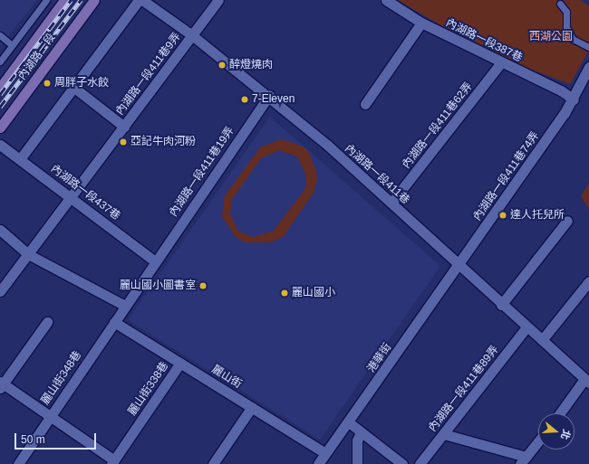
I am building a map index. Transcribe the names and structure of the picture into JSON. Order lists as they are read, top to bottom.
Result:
{
  "streets": {
    "main road": ["內湖路一段"],
    "street": [
      "內湖路一段387巷",
      "內湖路一段411巷9弄",
      "內湖路一段411巷62弄",
      "內湖路一段411巷19弄",
      "內湖路一段411巷",
      "內湖路一段411巷74弄",
      "內湖路一段437巷",
      "港華街",
      "麗山街",
      "麗山街348巷",
      "麗山街338巷",
      "內湖路一段411巷89弄"
    ]
  },
  "crossings": [
    ["內湖路一段387巷", "內湖路一段411巷62弄"],
    ["內湖路一段387巷", "內湖路一段411巷74弄"],
    ["內湖路一段411巷9弄", "內湖路一段411巷"],
    ["內湖路一段411巷9弄", "內湖路一段437巷"],
    ["內湖路一段411巷62弄", "內湖路一段411巷"],
    ["內湖路一段411巷19弄", "內湖路一段411巷"],
    ["內湖路一段411巷19弄", "內湖路一段437巷"],
    ["內湖路一段411巷19弄", "麗山街348巷"],
    ["內湖路一段411巷", "內湖路一段411巷74弄"],
    ["內湖路一段411巷", "港華街"],
    ["內湖路一段411巷", "內湖路一段411巷89弄"],
    ["內湖路一段411巷74弄", "港華街"],
    ["港華街", "麗山街"],
    ["麗山街", "麗山街348巷"],
    ["麗山街", "麗山街338巷"]
  ],
  "parks": ["西湖公園"],
  "places": [
    "醉燈燒肉",
    "周胖子水餃",
    "7-Eleven",
    "亞記牛肉河粉",
    "達人托兒所",
    "麗山國小圖書室",
    "麗山國小"
  ],
  "scale_bar": "50 m",
  "north": "right"
}
